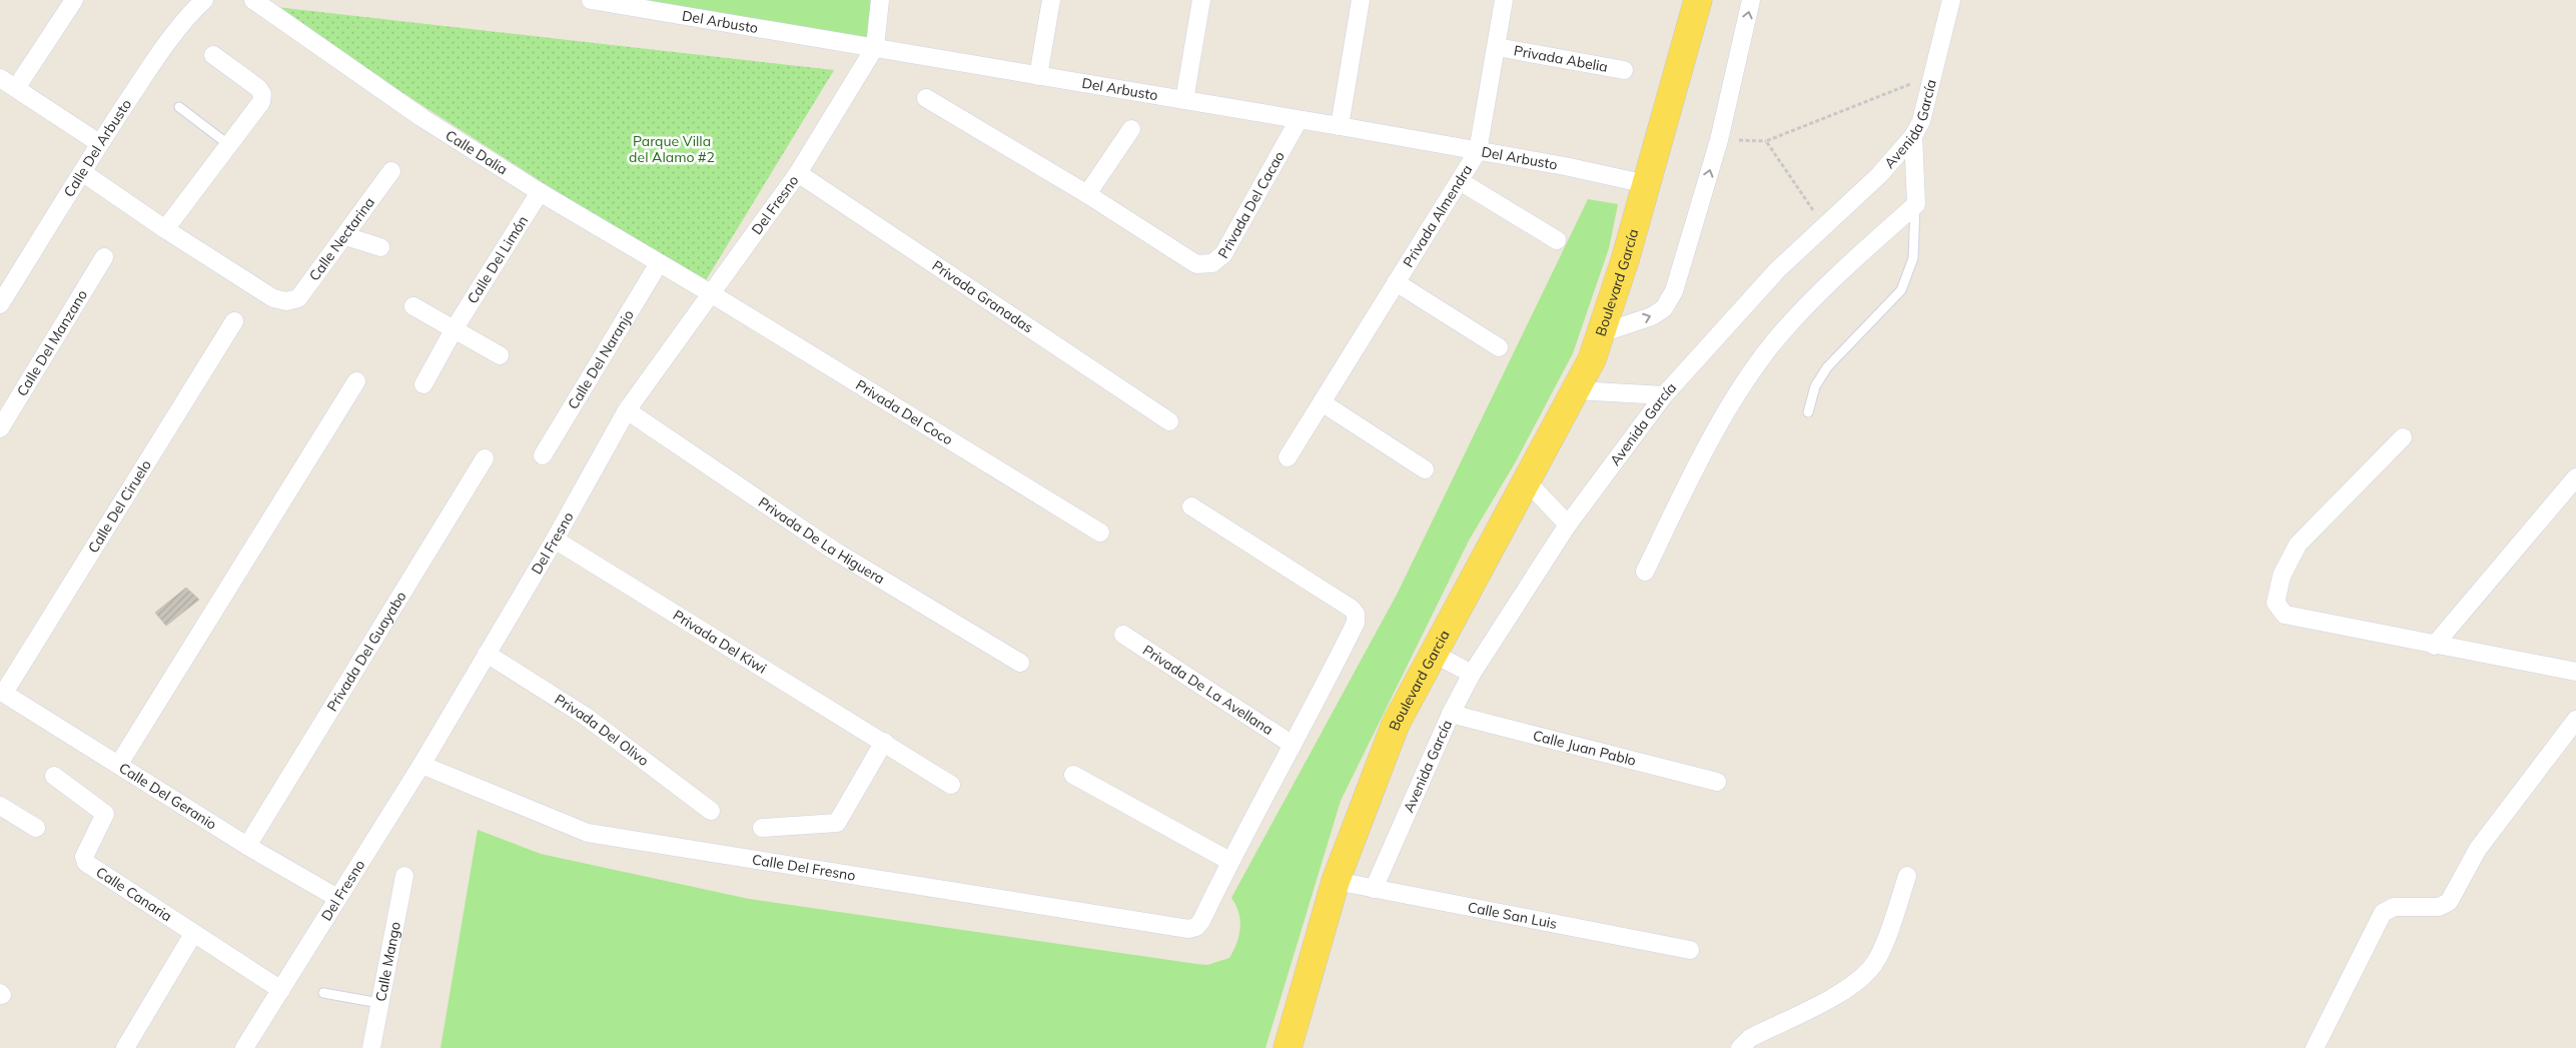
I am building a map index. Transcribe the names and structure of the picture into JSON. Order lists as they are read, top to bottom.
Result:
{
  "streets": {
    "main road": ["Boulevard García", "Boulevard Garcia"],
    "street": [
      "Del Arbusto",
      "Privada Abelia",
      "Avenida García",
      "Calle Del Arbusto",
      "Calle Dalia",
      "Privada Del Cacao",
      "Del Fresno",
      "Privada Almendra",
      "Calle Nectarina",
      "Calle Del Limón",
      "Privada Granadas",
      "Calle Del Manzano",
      "Calle Del Naranjo",
      "Privada Del Coco",
      "Calle Del Ciruelo",
      "Privada De La Higuera",
      "Privada Del Kiwi",
      "Privada Del Guayabo",
      "Privada De La Avellana",
      "Privada Del Olivo",
      "Calle Juan Pablo",
      "Calle Del Geranio",
      "Calle Del Fresno",
      "Calle Canaria",
      "Calle San Luis",
      "Calle Mango"
    ]
  },
  "crossings": [
    ["Del Arbusto", "Privada Abelia"],
    ["Del Arbusto", "Privada Del Cacao"],
    ["Del Arbusto", "Del Fresno"],
    ["Del Arbusto", "Privada Almendra"],
    ["Del Arbusto", "Boulevard García"],
    ["Privada Abelia", "Privada Almendra"],
    ["Avenida García", "Calle Juan Pablo"],
    ["Avenida García", "Calle San Luis"],
    ["Calle Dalia", "Del Fresno"],
    ["Calle Dalia", "Calle Del Limón"],
    ["Calle Dalia", "Calle Del Naranjo"],
    ["Calle Dalia", "Privada Del Coco"],
    ["Del Fresno", "Privada Granadas"],
    ["Del Fresno", "Privada Del Coco"],
    ["Del Fresno", "Privada De La Higuera"],
    ["Del Fresno", "Privada Del Kiwi"],
    ["Del Fresno", "Privada Del Olivo"],
    ["Del Fresno", "Calle Del Geranio"],
    ["Del Fresno", "Calle Del Fresno"],
    ["Del Fresno", "Calle Canaria"],
    ["Boulevard García", "Boulevard Garcia"],
    ["Calle Del Ciruelo", "Calle Del Geranio"],
    ["Privada Del Guayabo", "Calle Del Geranio"],
    ["Boulevard Garcia", "Calle San Luis"]
  ],
  "parks": ["Parque Villa del Alamo #2"]
}
